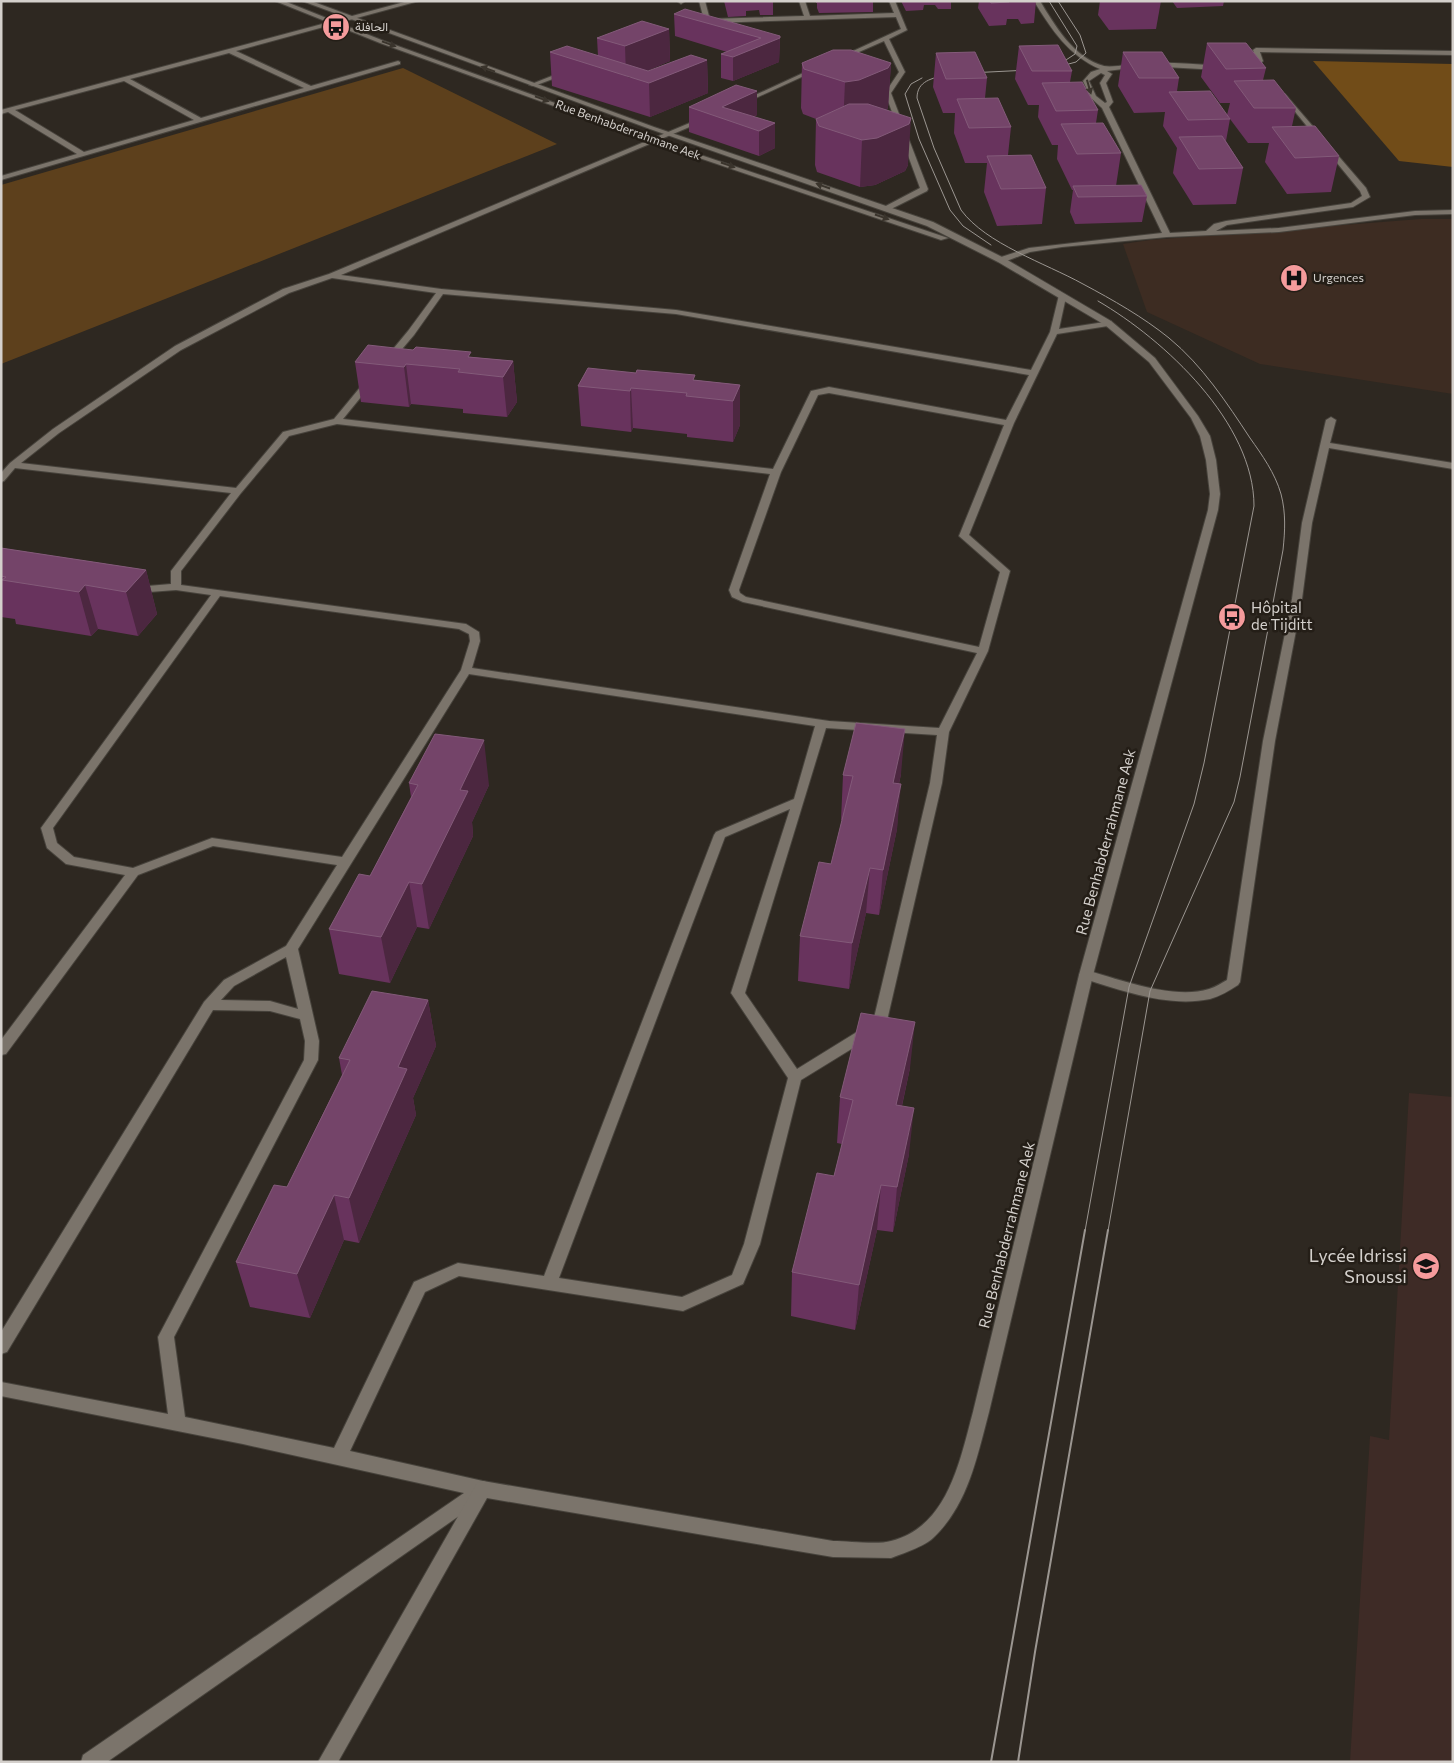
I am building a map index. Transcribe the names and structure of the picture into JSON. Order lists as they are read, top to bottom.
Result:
{
  "streets": {
    "street": ["Rue Benhabderrahmane Aek"]
  },
  "places": {
    "bus stop": ["الحافلة", "Hôpital de Tijditt"],
    "hospital": ["Urgences"],
    "school or university": ["Lycée Idrissi Snoussi"]
  }
}
